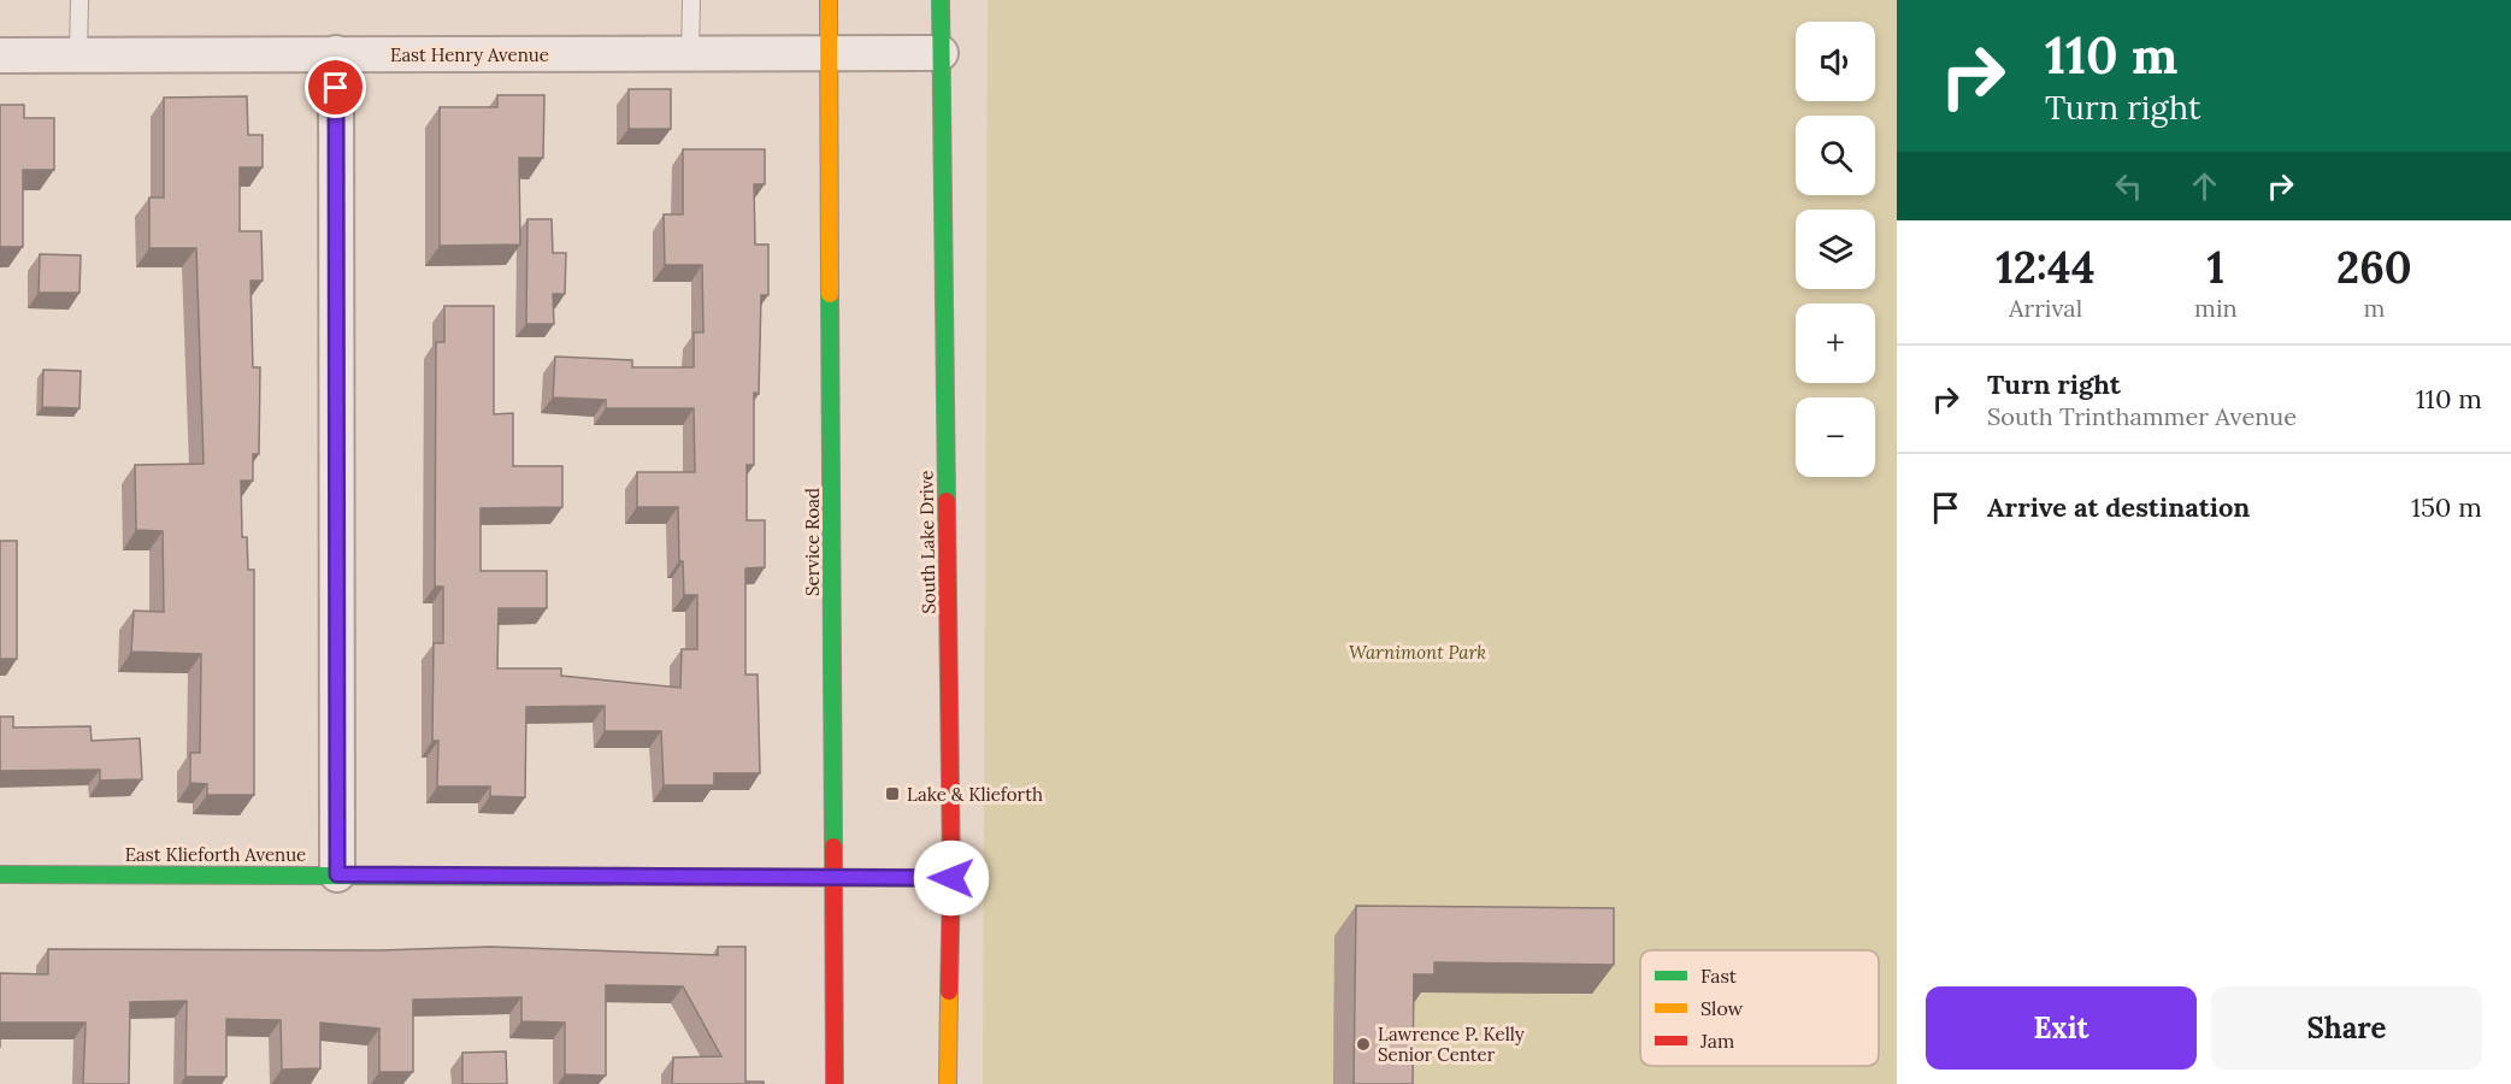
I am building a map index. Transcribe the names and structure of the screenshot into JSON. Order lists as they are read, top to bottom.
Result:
{
  "streets": {
    "street": [
      "East Henry Avenue",
      "Service Road",
      "South Lake Drive",
      "East Klieforth Avenue"
    ]
  },
  "crossings": [
    ["East Henry Avenue", "Service Road"],
    ["East Henry Avenue", "South Lake Drive"],
    ["Service Road", "East Klieforth Avenue"],
    ["South Lake Drive", "East Klieforth Avenue"]
  ],
  "parks": ["Warnimont Park"],
  "places": {
    "transit": ["Lake & Klieforth"],
    "other": ["Lawrence P. Kelly Senior Center"]
  },
  "legend": ["Fast", "Slow", "Jam"],
  "page": {
    "turn": ["110 m", "Turn right"],
    "map_buttons": ["+", "−"],
    "eta": [
      "12:44",
      "Arrival",
      "1",
      "min",
      "260",
      "m"
    ],
    "list": [
      {
        "name": "Turn right",
        "note": "South Trinthammer Avenue",
        "value": "110 m"
      },
      {
        "name": "Arrive at destination",
        "value": "150 m"
      }
    ],
    "buttons": ["Exit", "Share"]
  }
}
